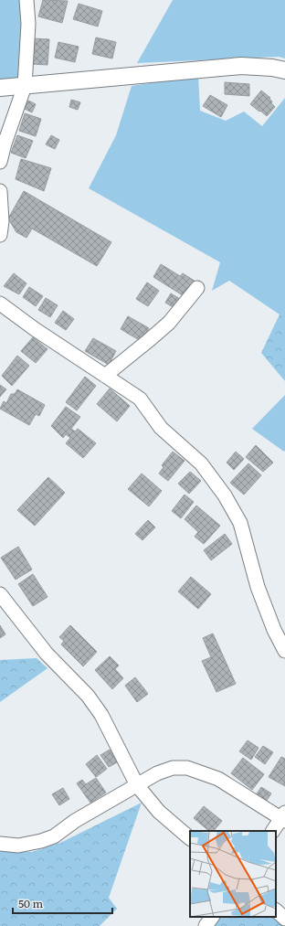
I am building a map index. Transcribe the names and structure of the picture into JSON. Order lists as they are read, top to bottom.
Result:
{
  "scale_bar": "50 m"
}
